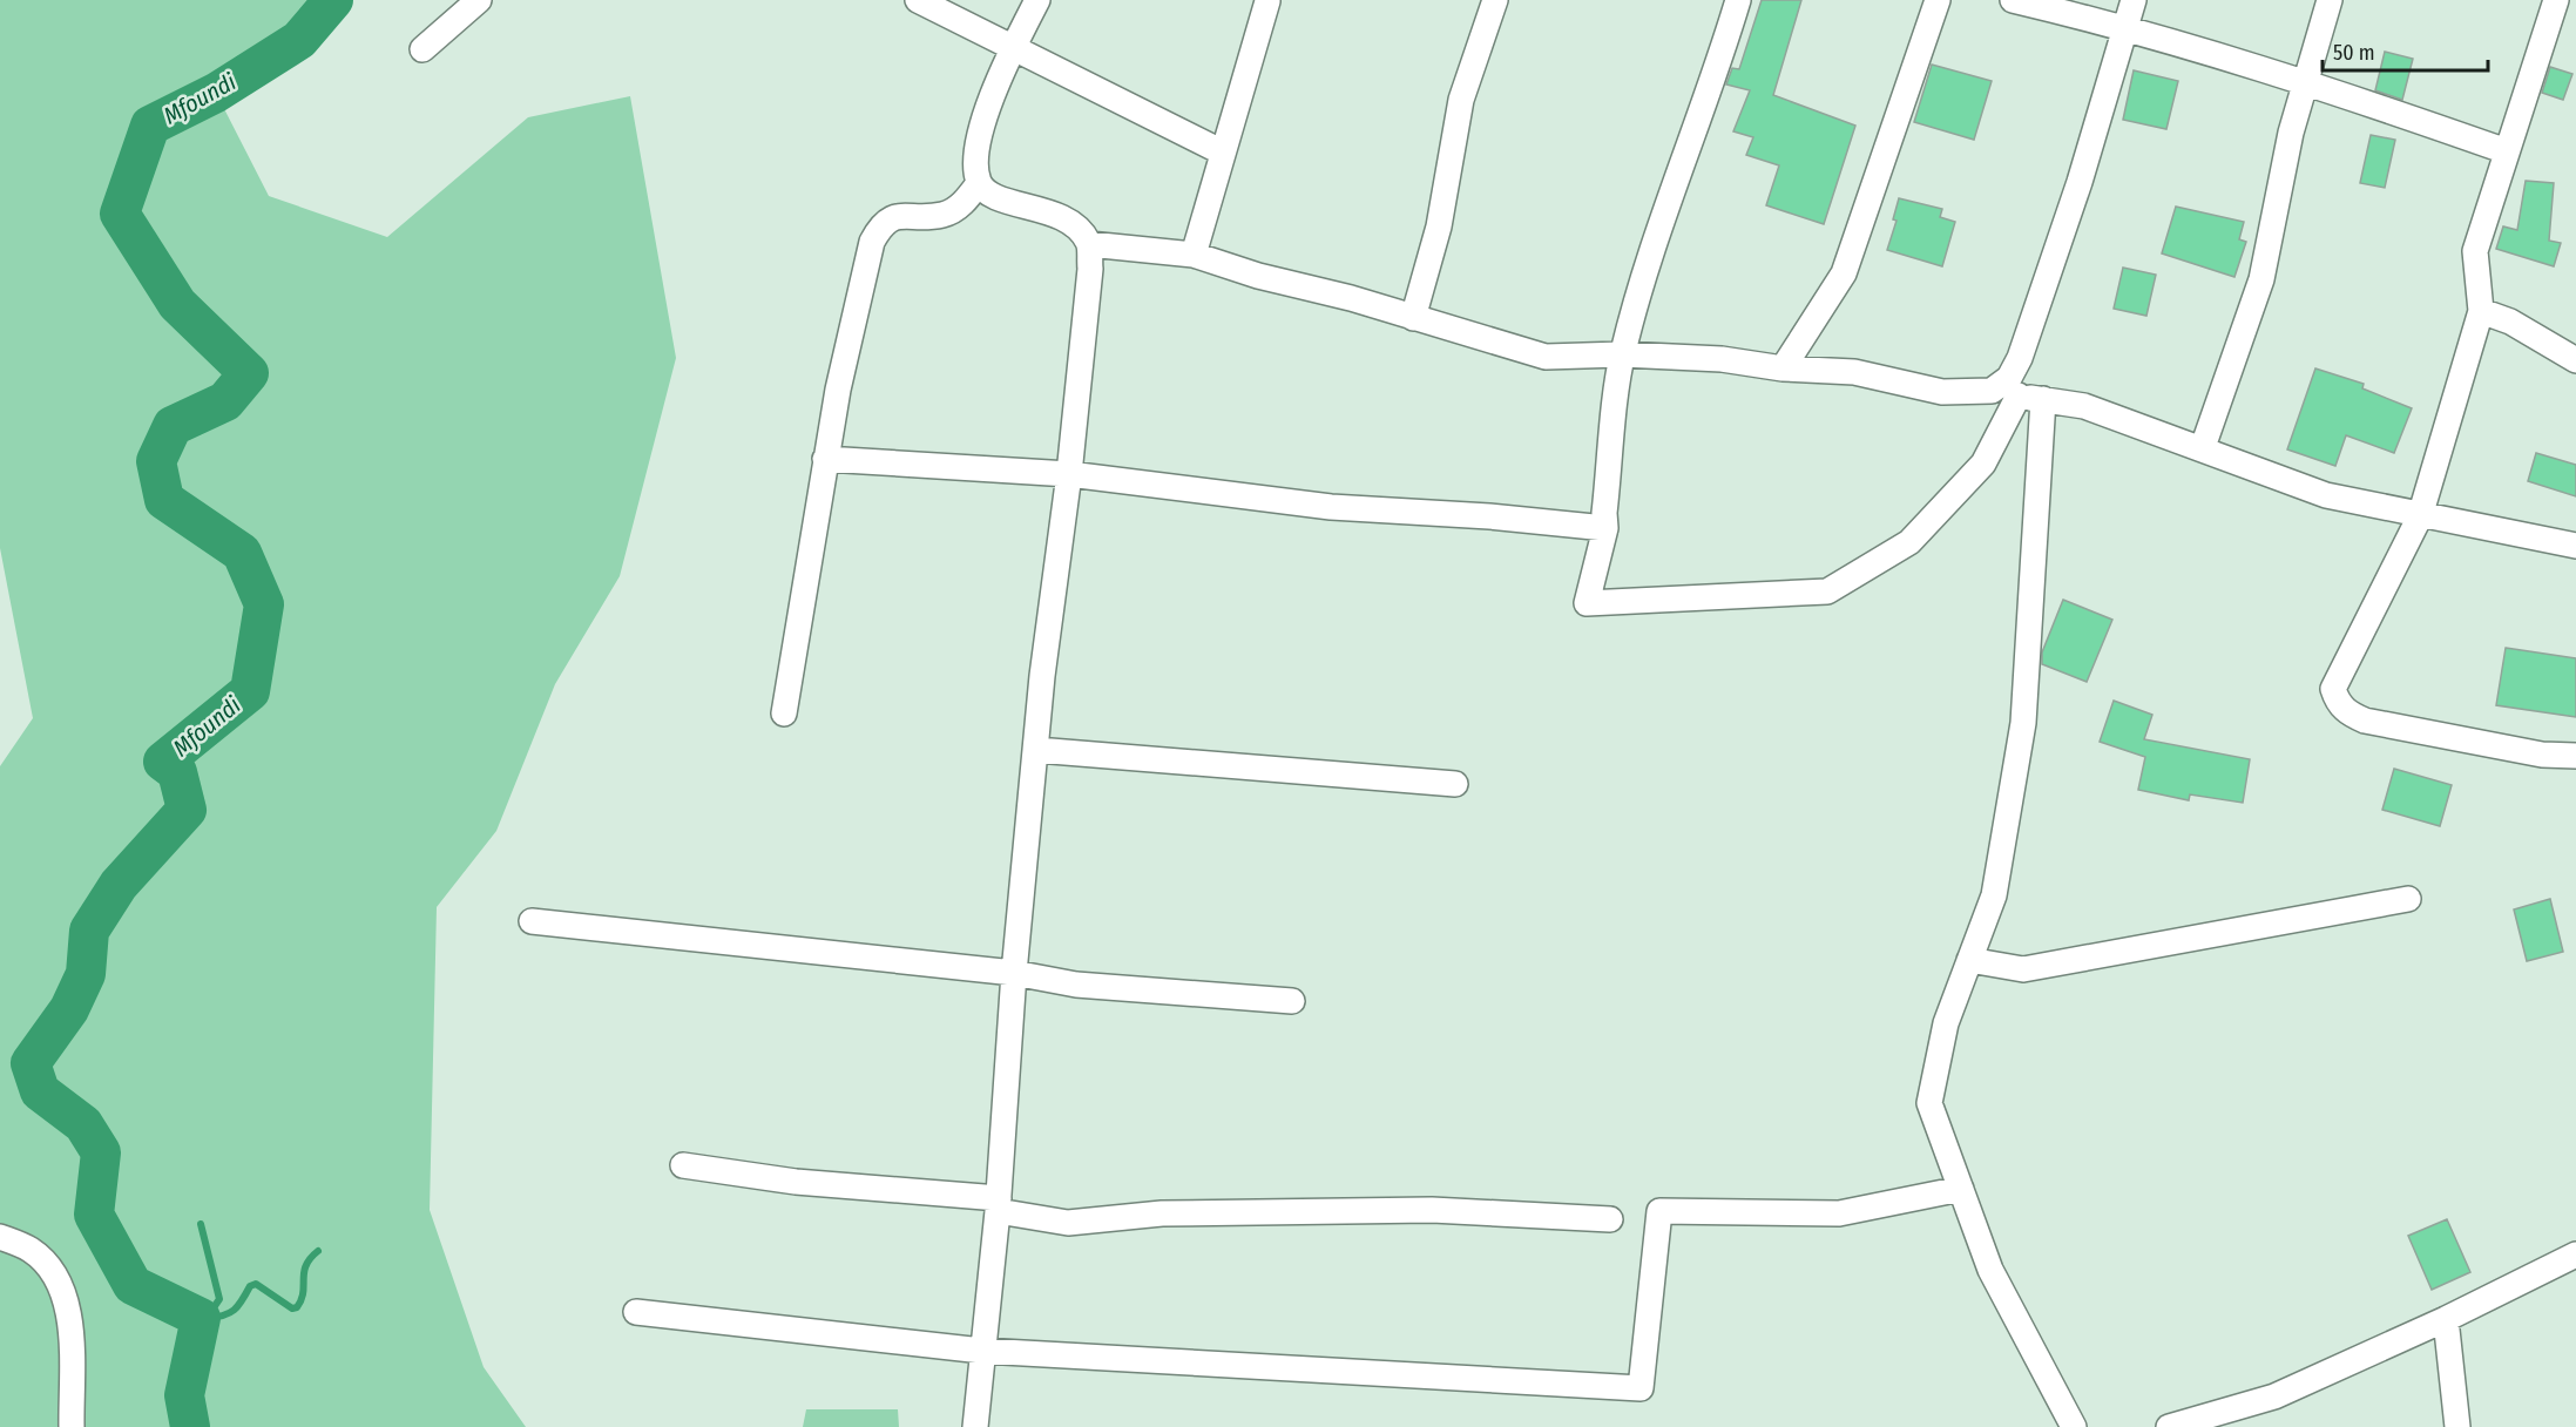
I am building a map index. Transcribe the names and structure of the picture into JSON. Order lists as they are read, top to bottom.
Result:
{
  "water": ["Mfoundi"],
  "scale_bar": "50 m"
}
